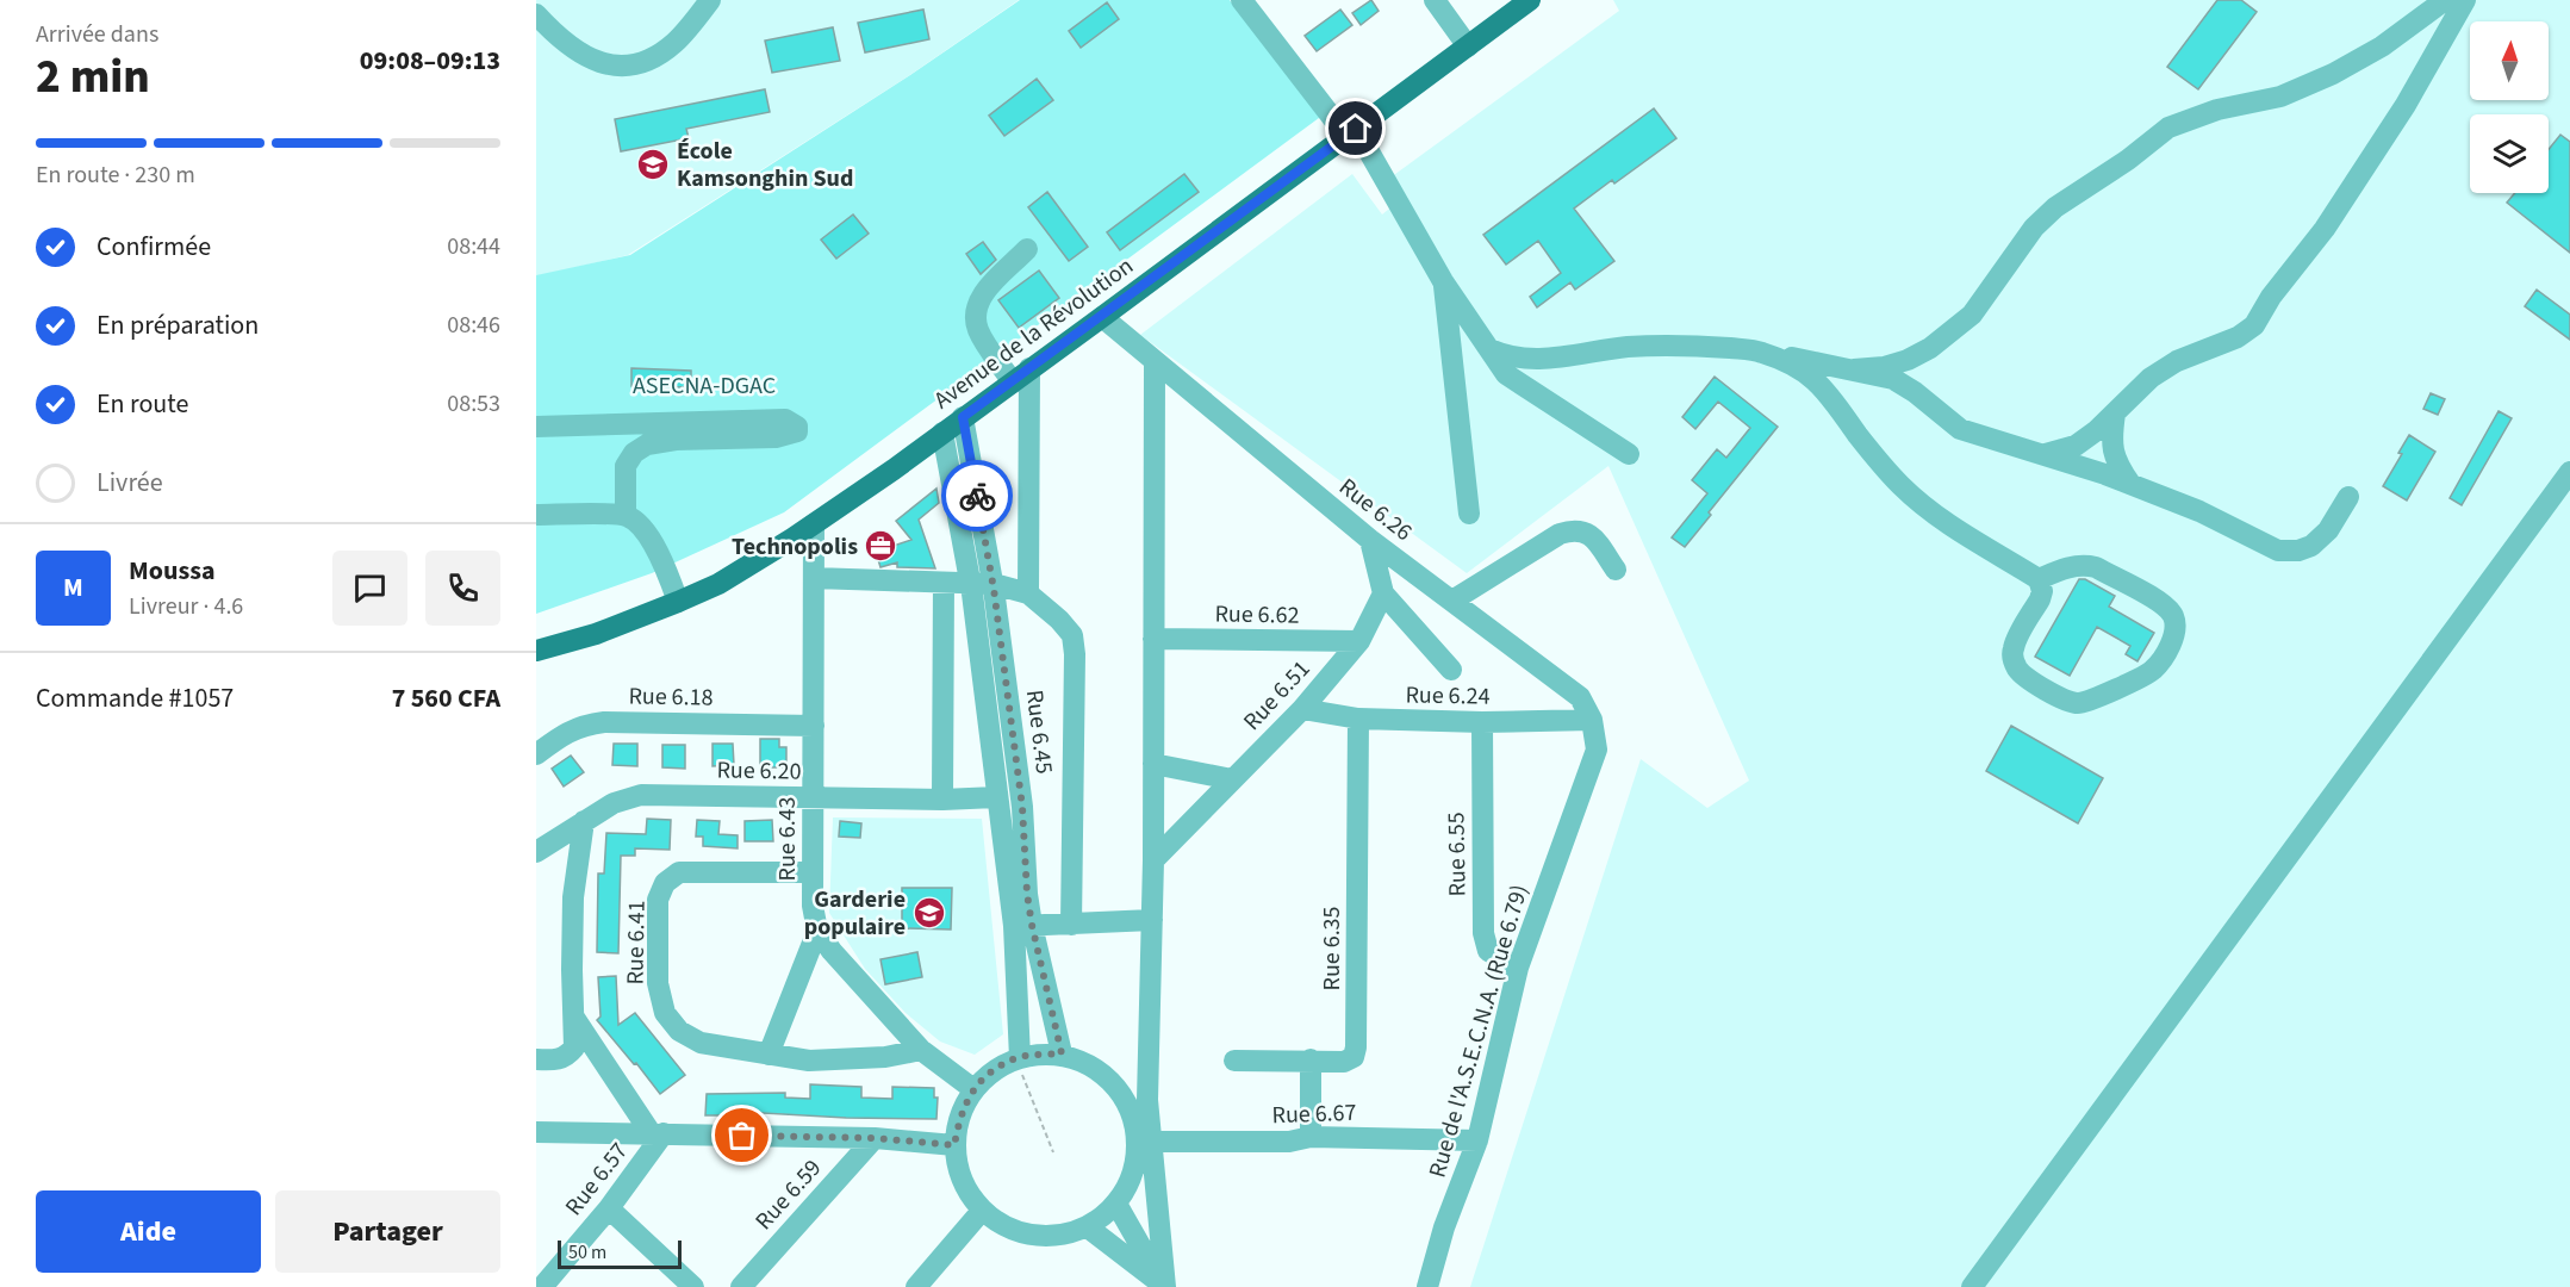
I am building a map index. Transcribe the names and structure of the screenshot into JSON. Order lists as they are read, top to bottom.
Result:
{
  "streets": {
    "main road": ["Avenue de la Révolution"],
    "street": [
      "Rue 6.26",
      "Rue 6.62",
      "Rue 6.51",
      "Rue 6.24",
      "Rue 6.18",
      "Rue 6.45",
      "Rue 6.20",
      "Rue 6.43",
      "Rue 6.55",
      "Rue 6.41",
      "Rue 6.35",
      "Rue de l'A.S.E.C.N.A. (Rue 6.79)",
      "Rue 6.67",
      "Rue 6.57",
      "Rue 6.59"
    ]
  },
  "crossings": [
    ["Avenue de la Révolution", "Rue 6.26"],
    ["Avenue de la Révolution", "Rue 6.45"],
    ["Avenue de la Révolution", "Rue 6.43"],
    ["Rue 6.26", "Rue 6.24"],
    ["Rue 6.26", "Rue de l'A.S.E.C.N.A. (Rue 6.79)"],
    ["Rue 6.62", "Rue 6.51"],
    ["Rue 6.51", "Rue 6.24"],
    ["Rue 6.24", "Rue 6.55"],
    ["Rue 6.24", "Rue 6.35"],
    ["Rue 6.18", "Rue 6.43"],
    ["Rue 6.45", "Rue 6.20"],
    ["Rue 6.20", "Rue 6.43"],
    ["Rue 6.43", "Rue 6.41"],
    ["Rue 6.55", "Rue de l'A.S.E.C.N.A. (Rue 6.79)"],
    ["Rue de l'A.S.E.C.N.A. (Rue 6.79)", "Rue 6.67"]
  ],
  "parks": ["ASECNA-DGAC"],
  "places": {
    "school or university": ["École Kamsonghin Sud", "Garderie populaire"],
    "office": ["Technopolis"]
  },
  "scale_bar": "50 m",
  "north": "top",
  "page": {
    "heading": ["2 min", "Arrivée dans", "09:08–09:13"],
    "panel": [
      "Moussa",
      "Livreur · 4.6",
      "Commande #1057",
      "7 560 CFA"
    ],
    "bar": "En route · 230 m",
    "list": [
      ["Confirmée", "08:44"],
      ["En préparation", "08:46"],
      ["En route", "08:53"],
      "Livrée"
    ],
    "round": "M",
    "buttons": ["Aide", "Partager"],
    "scale": "50 m"
  }
}
